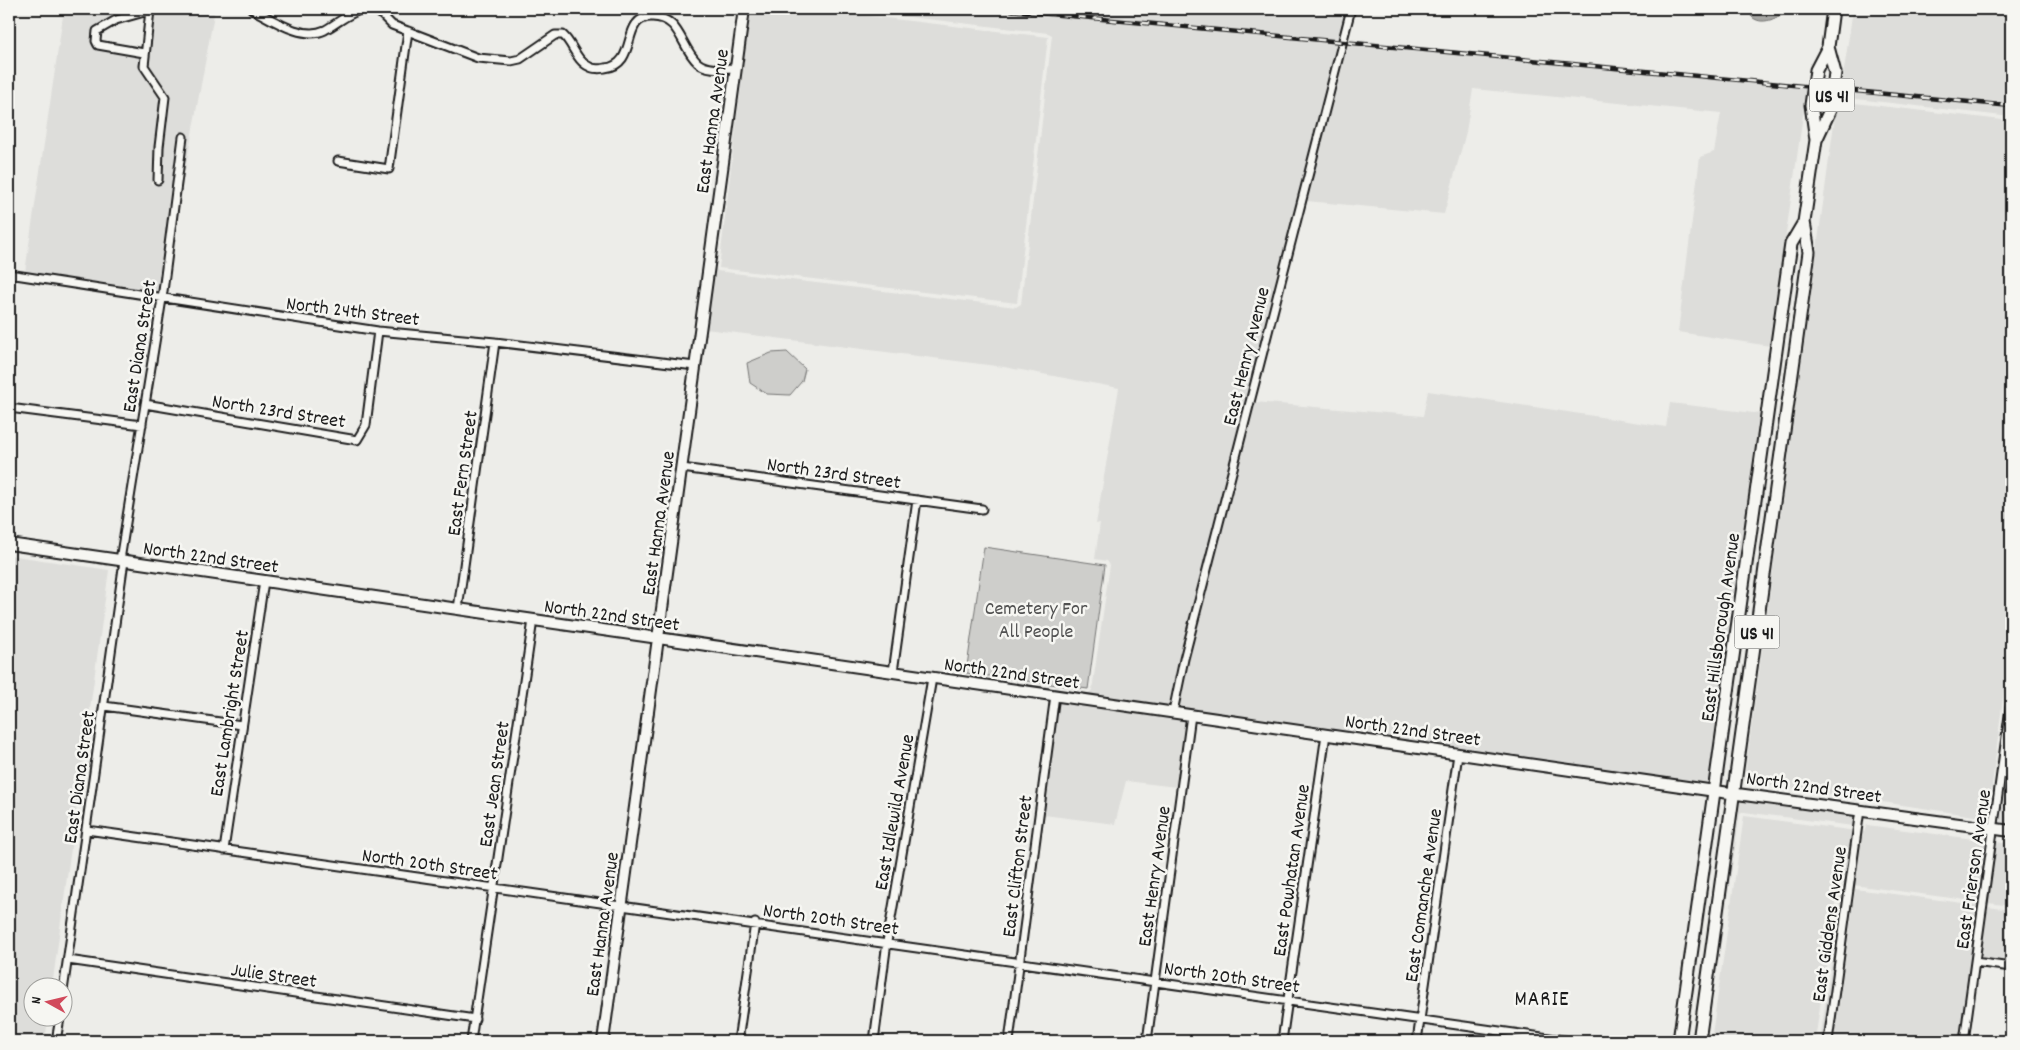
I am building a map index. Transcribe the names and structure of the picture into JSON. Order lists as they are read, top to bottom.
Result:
{
  "streets": {
    "main road": ["US 41", "East Hillsborough Avenue"],
    "street": [
      "East Hanna Avenue",
      "North 24th Street",
      "East Diana Street",
      "East Henry Avenue",
      "North 23rd Street",
      "East Fern Street",
      "North 22nd Street",
      "East Lambright Street",
      "East Jean Street",
      "East Idlewild Avenue",
      "North 20th Street",
      "East Clifton Street",
      "East Frierson Avenue",
      "East Powhatan Avenue",
      "East Comanche Avenue",
      "East Giddens Avenue",
      "Julie Street"
    ]
  },
  "crossings": [
    ["East Hanna Avenue", "North 24th Street"],
    ["East Hanna Avenue", "North 23rd Street"],
    ["East Hanna Avenue", "North 22nd Street"],
    ["East Hanna Avenue", "North 20th Street"],
    ["North 24th Street", "East Diana Street"],
    ["North 24th Street", "North 23rd Street"],
    ["North 24th Street", "East Fern Street"],
    ["East Diana Street", "North 23rd Street"],
    ["East Diana Street", "North 22nd Street"],
    ["East Diana Street", "North 20th Street"],
    ["East Diana Street", "Julie Street"],
    ["East Henry Avenue", "North 22nd Street"],
    ["East Henry Avenue", "North 20th Street"],
    ["East Fern Street", "North 22nd Street"],
    ["North 22nd Street", "East Hillsborough Avenue"],
    ["North 22nd Street", "East Lambright Street"],
    ["North 22nd Street", "East Jean Street"],
    ["North 22nd Street", "East Idlewild Avenue"],
    ["North 22nd Street", "East Clifton Street"],
    ["North 22nd Street", "East Frierson Avenue"],
    ["North 22nd Street", "East Powhatan Avenue"],
    ["North 22nd Street", "East Comanche Avenue"],
    ["North 22nd Street", "East Giddens Avenue"],
    ["East Lambright Street", "North 20th Street"],
    ["East Jean Street", "North 20th Street"],
    ["East Jean Street", "Julie Street"],
    ["East Idlewild Avenue", "North 20th Street"],
    ["North 20th Street", "East Clifton Street"],
    ["North 20th Street", "East Powhatan Avenue"],
    ["North 20th Street", "East Comanche Avenue"]
  ],
  "districts": ["MARIE"],
  "parks": ["Cemetery For All People"],
  "north": "left"
}
